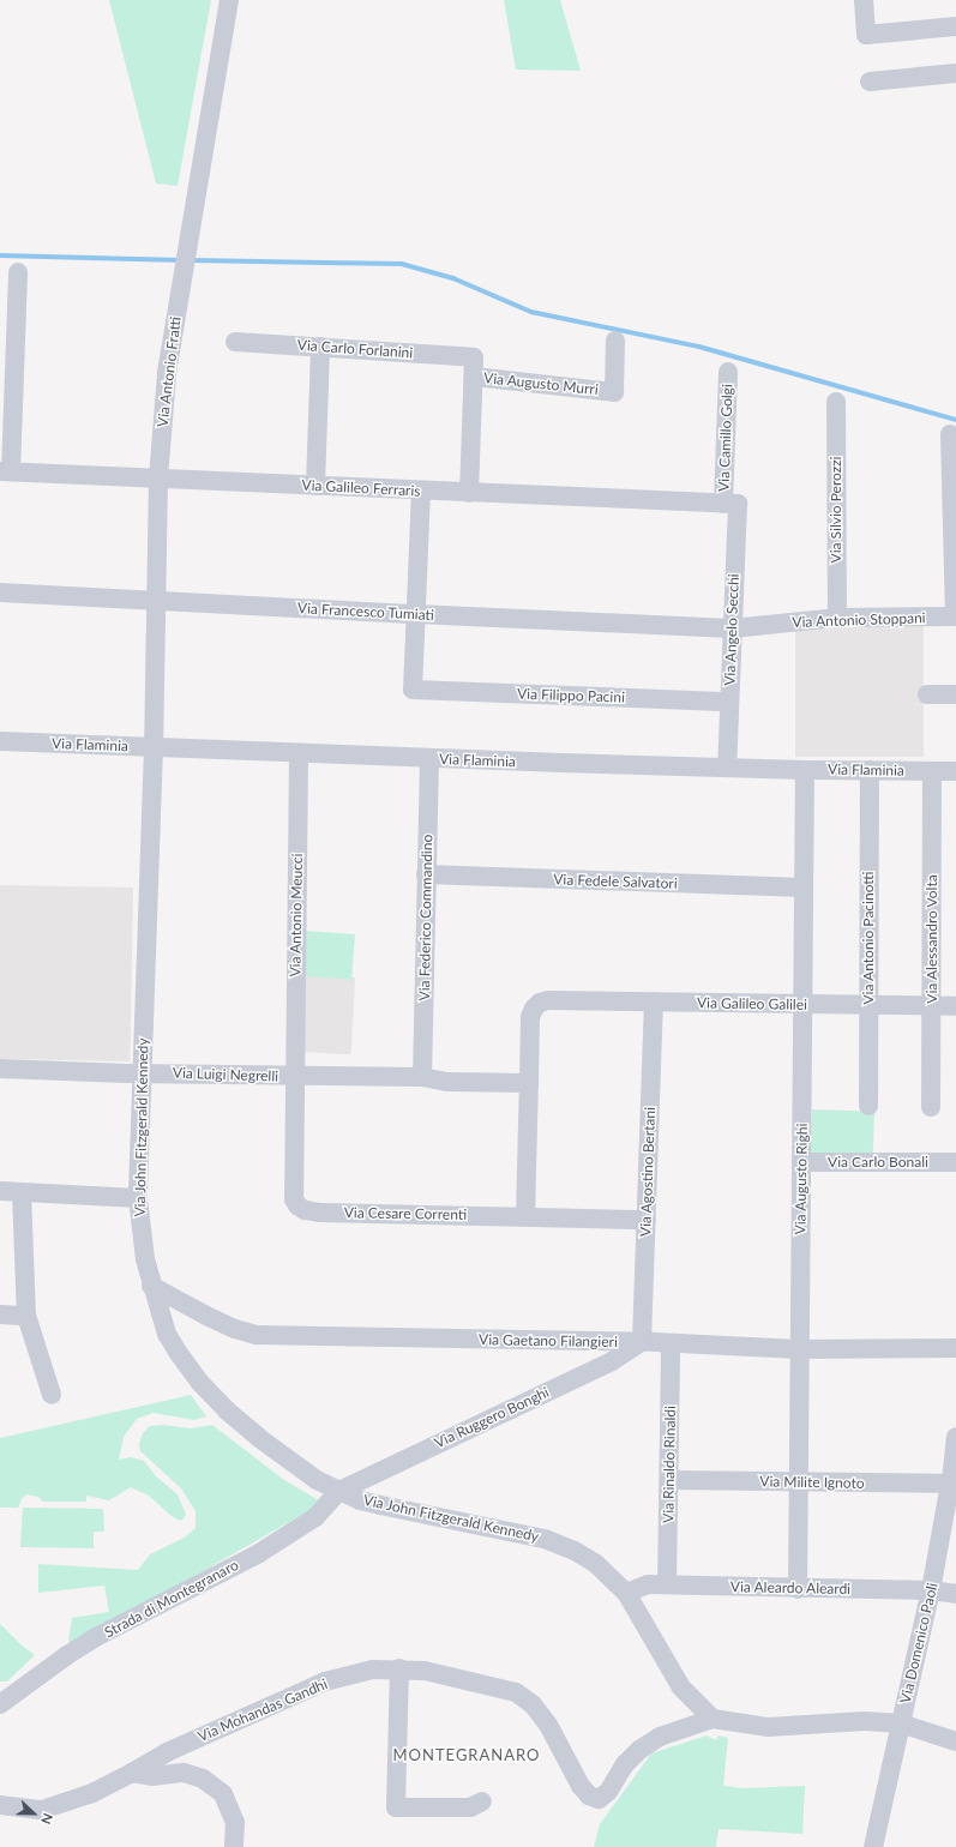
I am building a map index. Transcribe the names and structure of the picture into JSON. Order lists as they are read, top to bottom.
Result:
{
  "streets": {
    "street": [
      "Via Carlo Forlanini",
      "Via Antonio Fratti",
      "Via Augusto Murri",
      "Via Camillo Golgi",
      "Via Galileo Ferraris",
      "Via Silvio Perozzi",
      "Via Francesco Tumiati",
      "Via Antonio Stoppani",
      "Via Angelo Secchi",
      "Via Filippo Pacini",
      "Via Flaminia",
      "Via Fedele Salvatori",
      "Via Antonio Meucci",
      "Via Federico Commandino",
      "Via Antonio Pacinotti",
      "Via Alessandro Volta",
      "Via Galileo Galilei",
      "Via Luigi Negrelli",
      "Via John Fitzgerald Kennedy",
      "Via Carlo Bonali",
      "Via Agostino Bertani",
      "Via Augusto Righi",
      "Via Cesare Correnti",
      "Via Gaetano Filangieri",
      "Via Ruggero Bonghi",
      "Via Rinaldo Rinaldi",
      "Via Milite Ignoto",
      "Via Aleardo Aleardi",
      "Strada di Montegranaro",
      "Via Domenico Paoli",
      "Via Mohandas Gandhi"
    ]
  },
  "crossings": [
    ["Via Carlo Forlanini", "Via Augusto Murri"],
    ["Via Antonio Fratti", "Via Galileo Ferraris"],
    ["Via Antonio Fratti", "Via Francesco Tumiati"],
    ["Via Antonio Fratti", "Via Flaminia"],
    ["Via Antonio Fratti", "Via John Fitzgerald Kennedy"],
    ["Via Camillo Golgi", "Via Galileo Ferraris"],
    ["Via Camillo Golgi", "Via Angelo Secchi"],
    ["Via Galileo Ferraris", "Via Angelo Secchi"],
    ["Via Silvio Perozzi", "Via Antonio Stoppani"],
    ["Via Francesco Tumiati", "Via Antonio Stoppani"],
    ["Via Francesco Tumiati", "Via Angelo Secchi"],
    ["Via Francesco Tumiati", "Via Filippo Pacini"],
    ["Via Antonio Stoppani", "Via Angelo Secchi"],
    ["Via Angelo Secchi", "Via Filippo Pacini"],
    ["Via Angelo Secchi", "Via Flaminia"],
    ["Via Flaminia", "Via Antonio Meucci"],
    ["Via Flaminia", "Via Federico Commandino"],
    ["Via Flaminia", "Via Antonio Pacinotti"],
    ["Via Flaminia", "Via Alessandro Volta"],
    ["Via Flaminia", "Via John Fitzgerald Kennedy"],
    ["Via Flaminia", "Via Augusto Righi"],
    ["Via Fedele Salvatori", "Via Federico Commandino"],
    ["Via Fedele Salvatori", "Via Augusto Righi"],
    ["Via Antonio Meucci", "Via Luigi Negrelli"],
    ["Via Antonio Meucci", "Via Cesare Correnti"],
    ["Via Federico Commandino", "Via Luigi Negrelli"],
    ["Via Antonio Pacinotti", "Via Galileo Galilei"],
    ["Via Alessandro Volta", "Via Galileo Galilei"],
    ["Via Galileo Galilei", "Via Luigi Negrelli"],
    ["Via Galileo Galilei", "Via Agostino Bertani"],
    ["Via Galileo Galilei", "Via Augusto Righi"],
    ["Via Luigi Negrelli", "Via John Fitzgerald Kennedy"],
    ["Via Luigi Negrelli", "Via Cesare Correnti"],
    ["Via John Fitzgerald Kennedy", "Via Gaetano Filangieri"],
    ["Via John Fitzgerald Kennedy", "Via Ruggero Bonghi"],
    ["Via John Fitzgerald Kennedy", "Via Aleardo Aleardi"],
    ["Via John Fitzgerald Kennedy", "Strada di Montegranaro"],
    ["Via Carlo Bonali", "Via Augusto Righi"],
    ["Via Agostino Bertani", "Via Cesare Correnti"],
    ["Via Agostino Bertani", "Via Gaetano Filangieri"],
    ["Via Agostino Bertani", "Via Ruggero Bonghi"],
    ["Via Augusto Righi", "Via Gaetano Filangieri"],
    ["Via Augusto Righi", "Via Milite Ignoto"],
    ["Via Augusto Righi", "Via Aleardo Aleardi"],
    ["Via Gaetano Filangieri", "Via Ruggero Bonghi"],
    ["Via Gaetano Filangieri", "Via Rinaldo Rinaldi"],
    ["Via Ruggero Bonghi", "Strada di Montegranaro"],
    ["Via Rinaldo Rinaldi", "Via Milite Ignoto"],
    ["Via Rinaldo Rinaldi", "Via Aleardo Aleardi"],
    ["Via Milite Ignoto", "Via Domenico Paoli"],
    ["Via Aleardo Aleardi", "Via Domenico Paoli"]
  ],
  "districts": ["MONTEGRANARO"],
  "north": "right"
}
